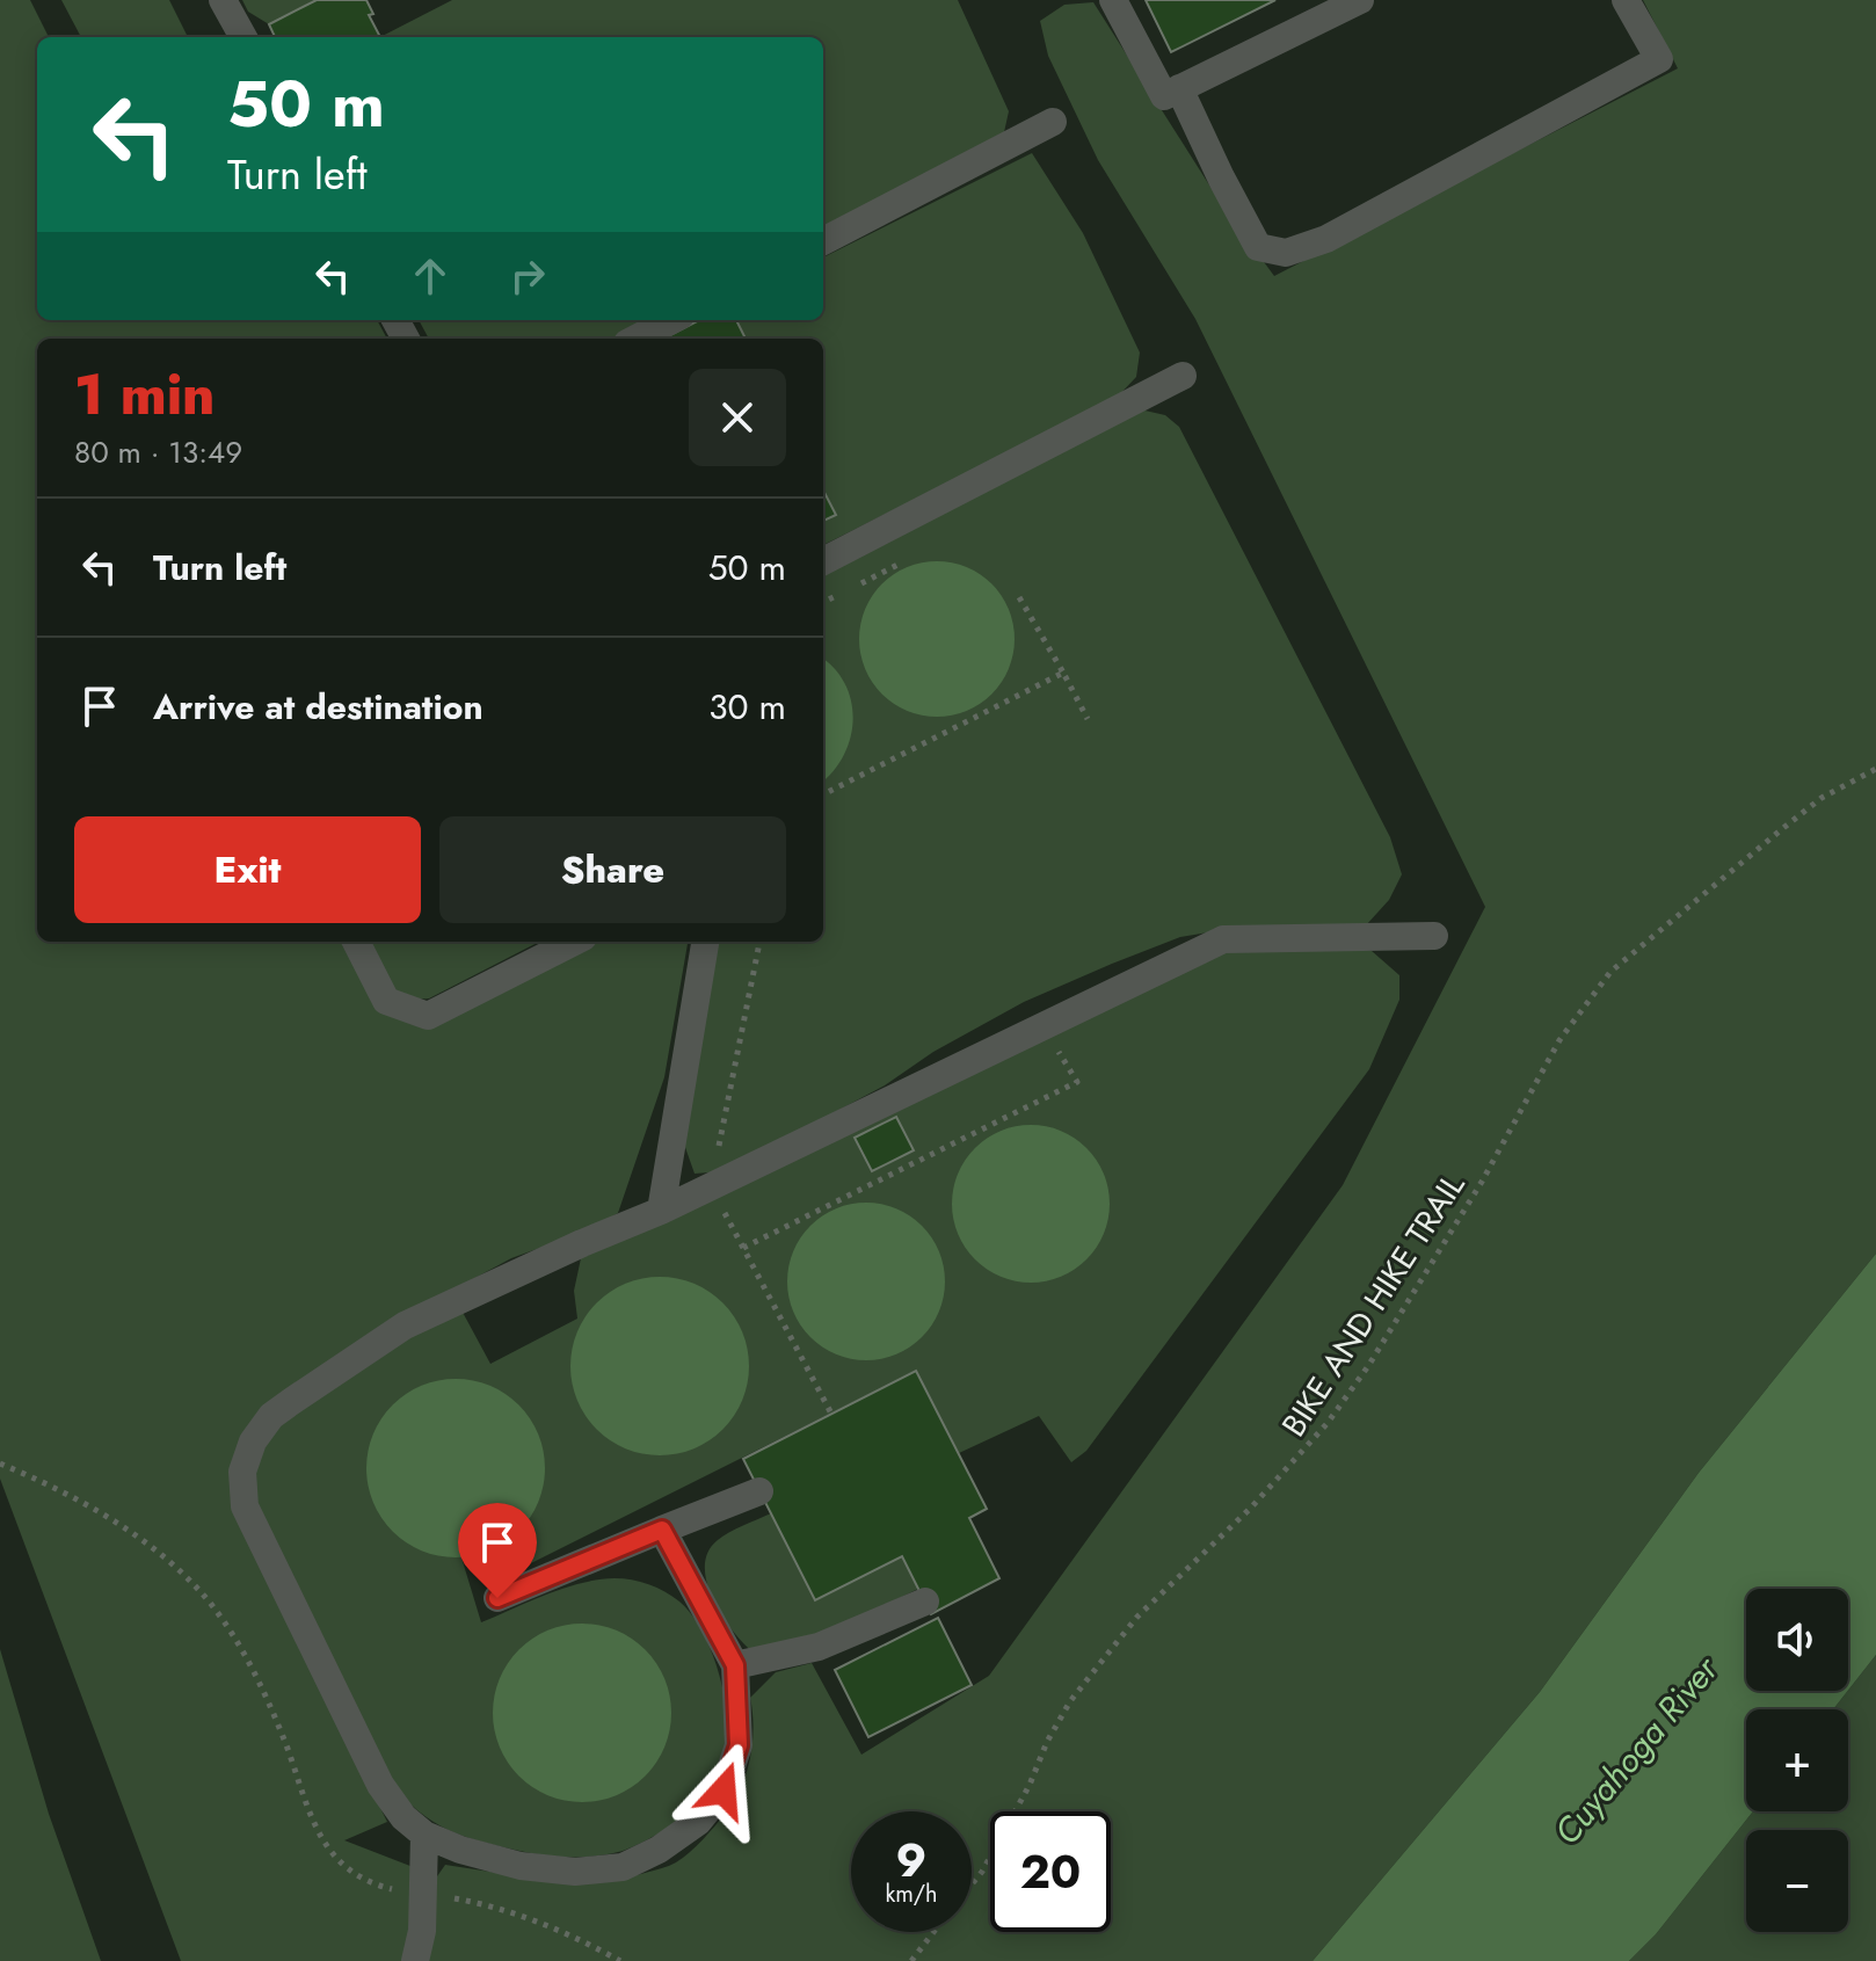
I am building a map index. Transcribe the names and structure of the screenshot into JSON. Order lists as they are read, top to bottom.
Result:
{
  "streets": {
    "path": ["BIKE AND HIKE TRAIL"]
  },
  "water": ["Cuyahoga River"],
  "page": {
    "turn": ["50 m", "Turn left"],
    "heading": ["1 min", "80 m · 13:49"],
    "list": [
      {
        "name": "Turn left",
        "value": "50 m"
      },
      {
        "name": "Arrive at destination",
        "value": "30 m"
      }
    ],
    "buttons": ["Exit", "Share"],
    "map_buttons": ["+", "−"],
    "speed": "9 km/h",
    "limit": "20"
  }
}
